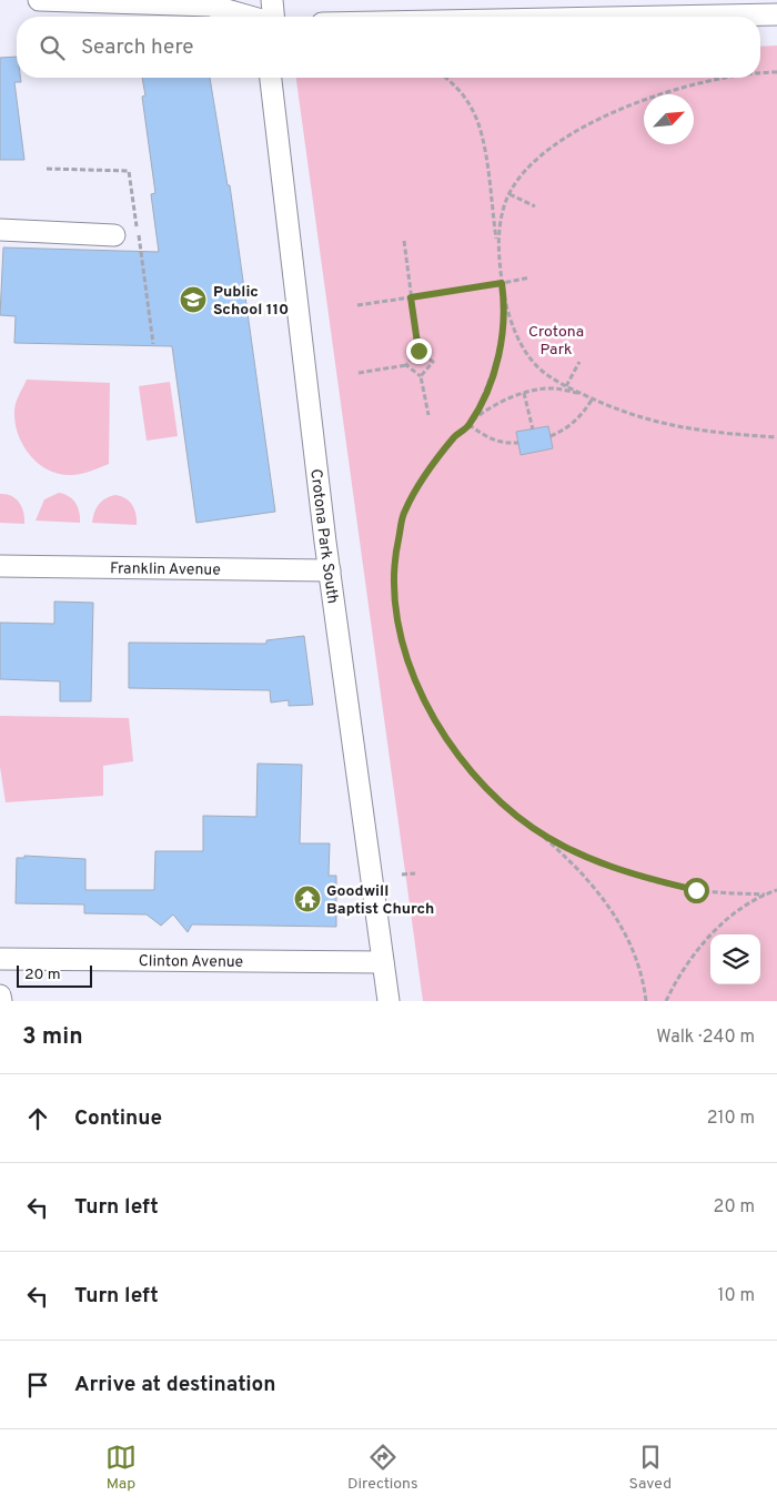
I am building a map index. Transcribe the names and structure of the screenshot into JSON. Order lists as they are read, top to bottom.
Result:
{
  "streets": {
    "street": ["Crotona Park South", "Franklin Avenue", "Clinton Avenue"]
  },
  "crossings": [
    ["Crotona Park South", "Franklin Avenue"],
    ["Crotona Park South", "Clinton Avenue"]
  ],
  "parks": ["Crotona Park"],
  "places": {
    "school or university": ["Public School 110"],
    "temple": ["Goodwill Baptist Church"]
  },
  "scale_bar": "20 m",
  "north": "top right",
  "page": {
    "search": "Search here",
    "scale": "20 m",
    "heading": ["3 min", "Walk · 240 m"],
    "list": [
      ["Continue", "210 m"],
      ["Turn left", "20 m"],
      ["Turn left", "10 m"],
      "Arrive at destination"
    ],
    "nav": ["Map", "Directions", "Saved"]
  }
}
